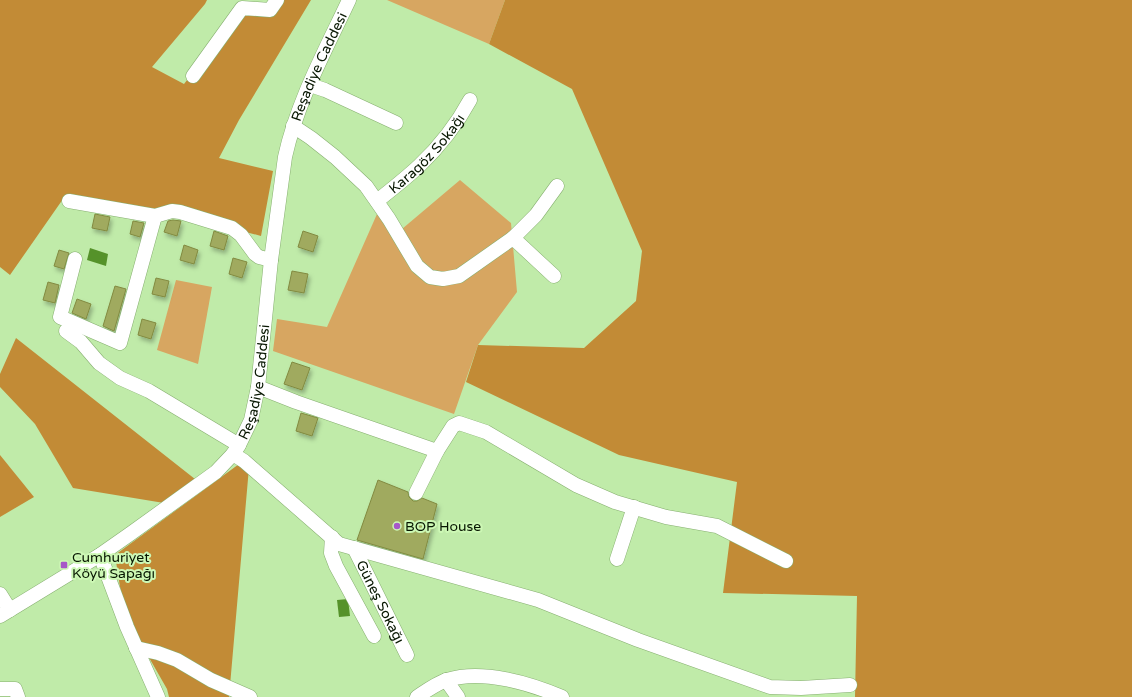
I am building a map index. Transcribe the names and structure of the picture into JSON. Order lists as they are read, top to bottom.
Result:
{
  "streets": {
    "street": ["Reşadiye Caddesi", "Karagöz Sokağı", "Güneş Sokağı"]
  },
  "places": {
    "other": ["BOP House"],
    "transit": ["Cumhuriyet Köyü Sapağı"]
  }
}
